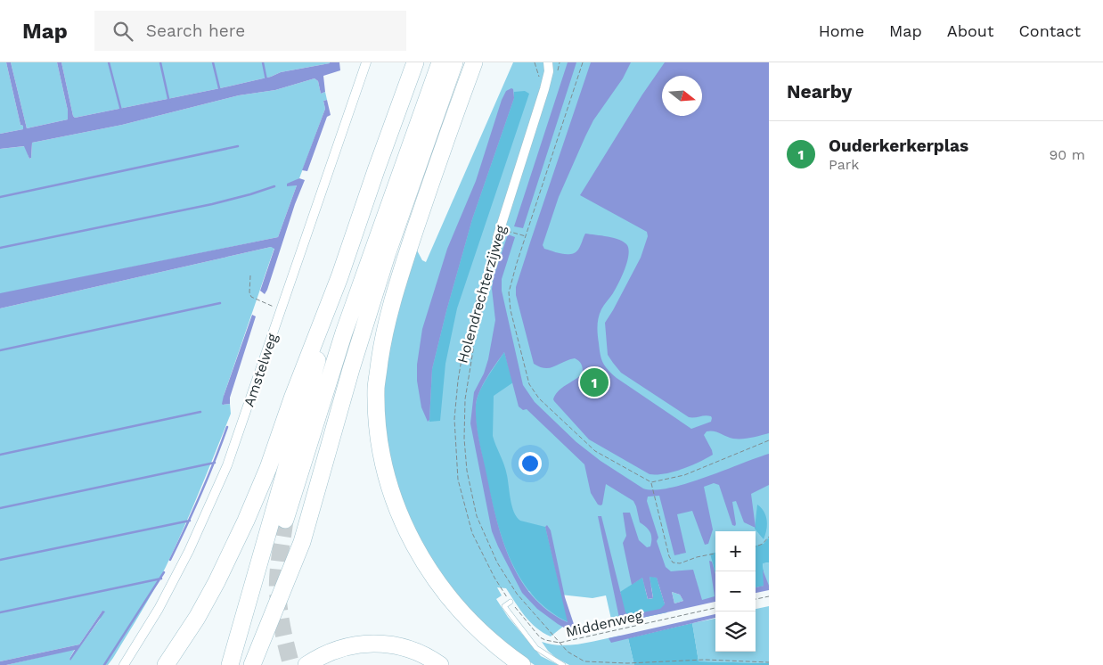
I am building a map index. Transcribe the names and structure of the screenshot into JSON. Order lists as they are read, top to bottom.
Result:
{
  "streets": {
    "street": ["Holendrechterzijweg", "Amstelweg"],
    "path": ["Middenweg"]
  },
  "crossings": [
    ["Holendrechterzijweg", "Middenweg"]
  ],
  "north": "right",
  "page": {
    "header": "Map",
    "search": "Search here",
    "nav": [
      "Home",
      "Map",
      "About",
      "Contact"
    ],
    "heading": "Nearby",
    "list": [
      {
        "mark": "1",
        "name": "Ouderkerkerplas",
        "note": "Park",
        "value": "90 m"
      }
    ],
    "pins": "1",
    "map_buttons": ["+", "−"]
  }
}
